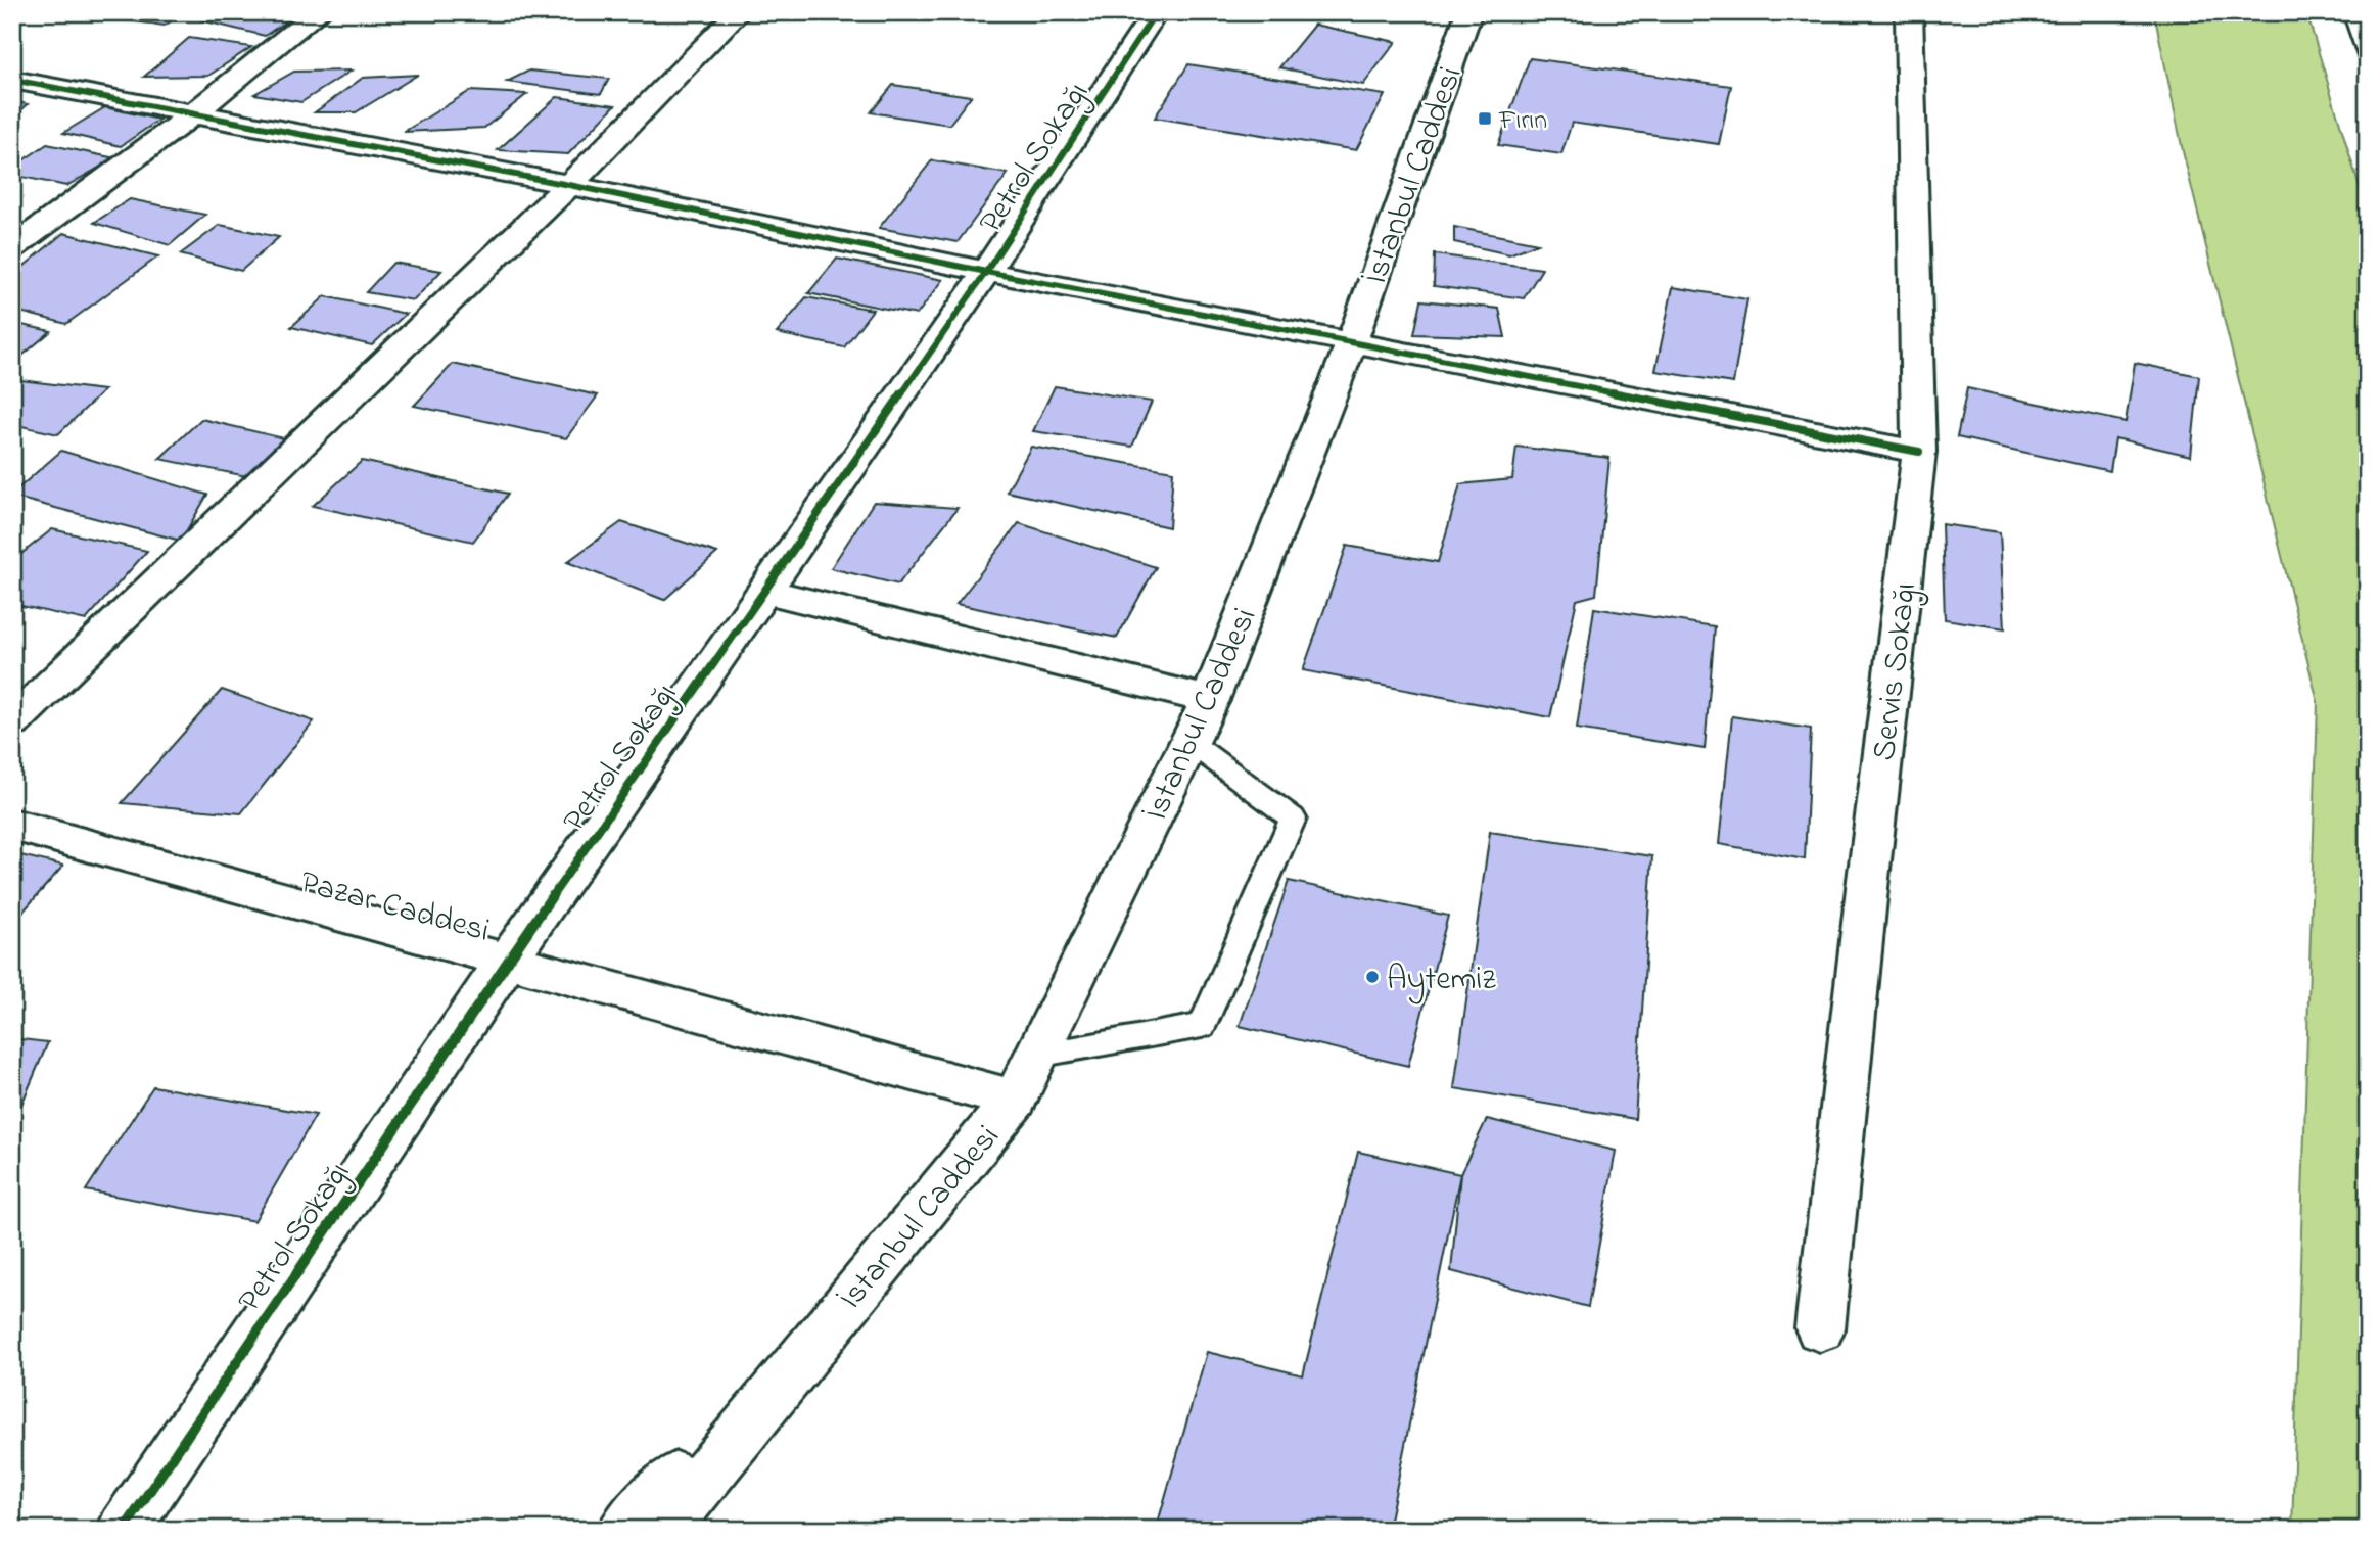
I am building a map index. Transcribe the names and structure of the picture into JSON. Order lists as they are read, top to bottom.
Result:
{
  "streets": {
    "main road": [
      "Petrol Sokağı",
      "İstanbul Caddesi",
      "Servis Sokağı",
      "Pazar Caddesi"
    ]
  },
  "crossings": [
    ["Petrol Sokağı", "Pazar Caddesi"],
    ["İstanbul Caddesi", "Pazar Caddesi"]
  ],
  "places": {
    "transit": ["Fırın"],
    "other": ["Aytemiz"]
  }
}
